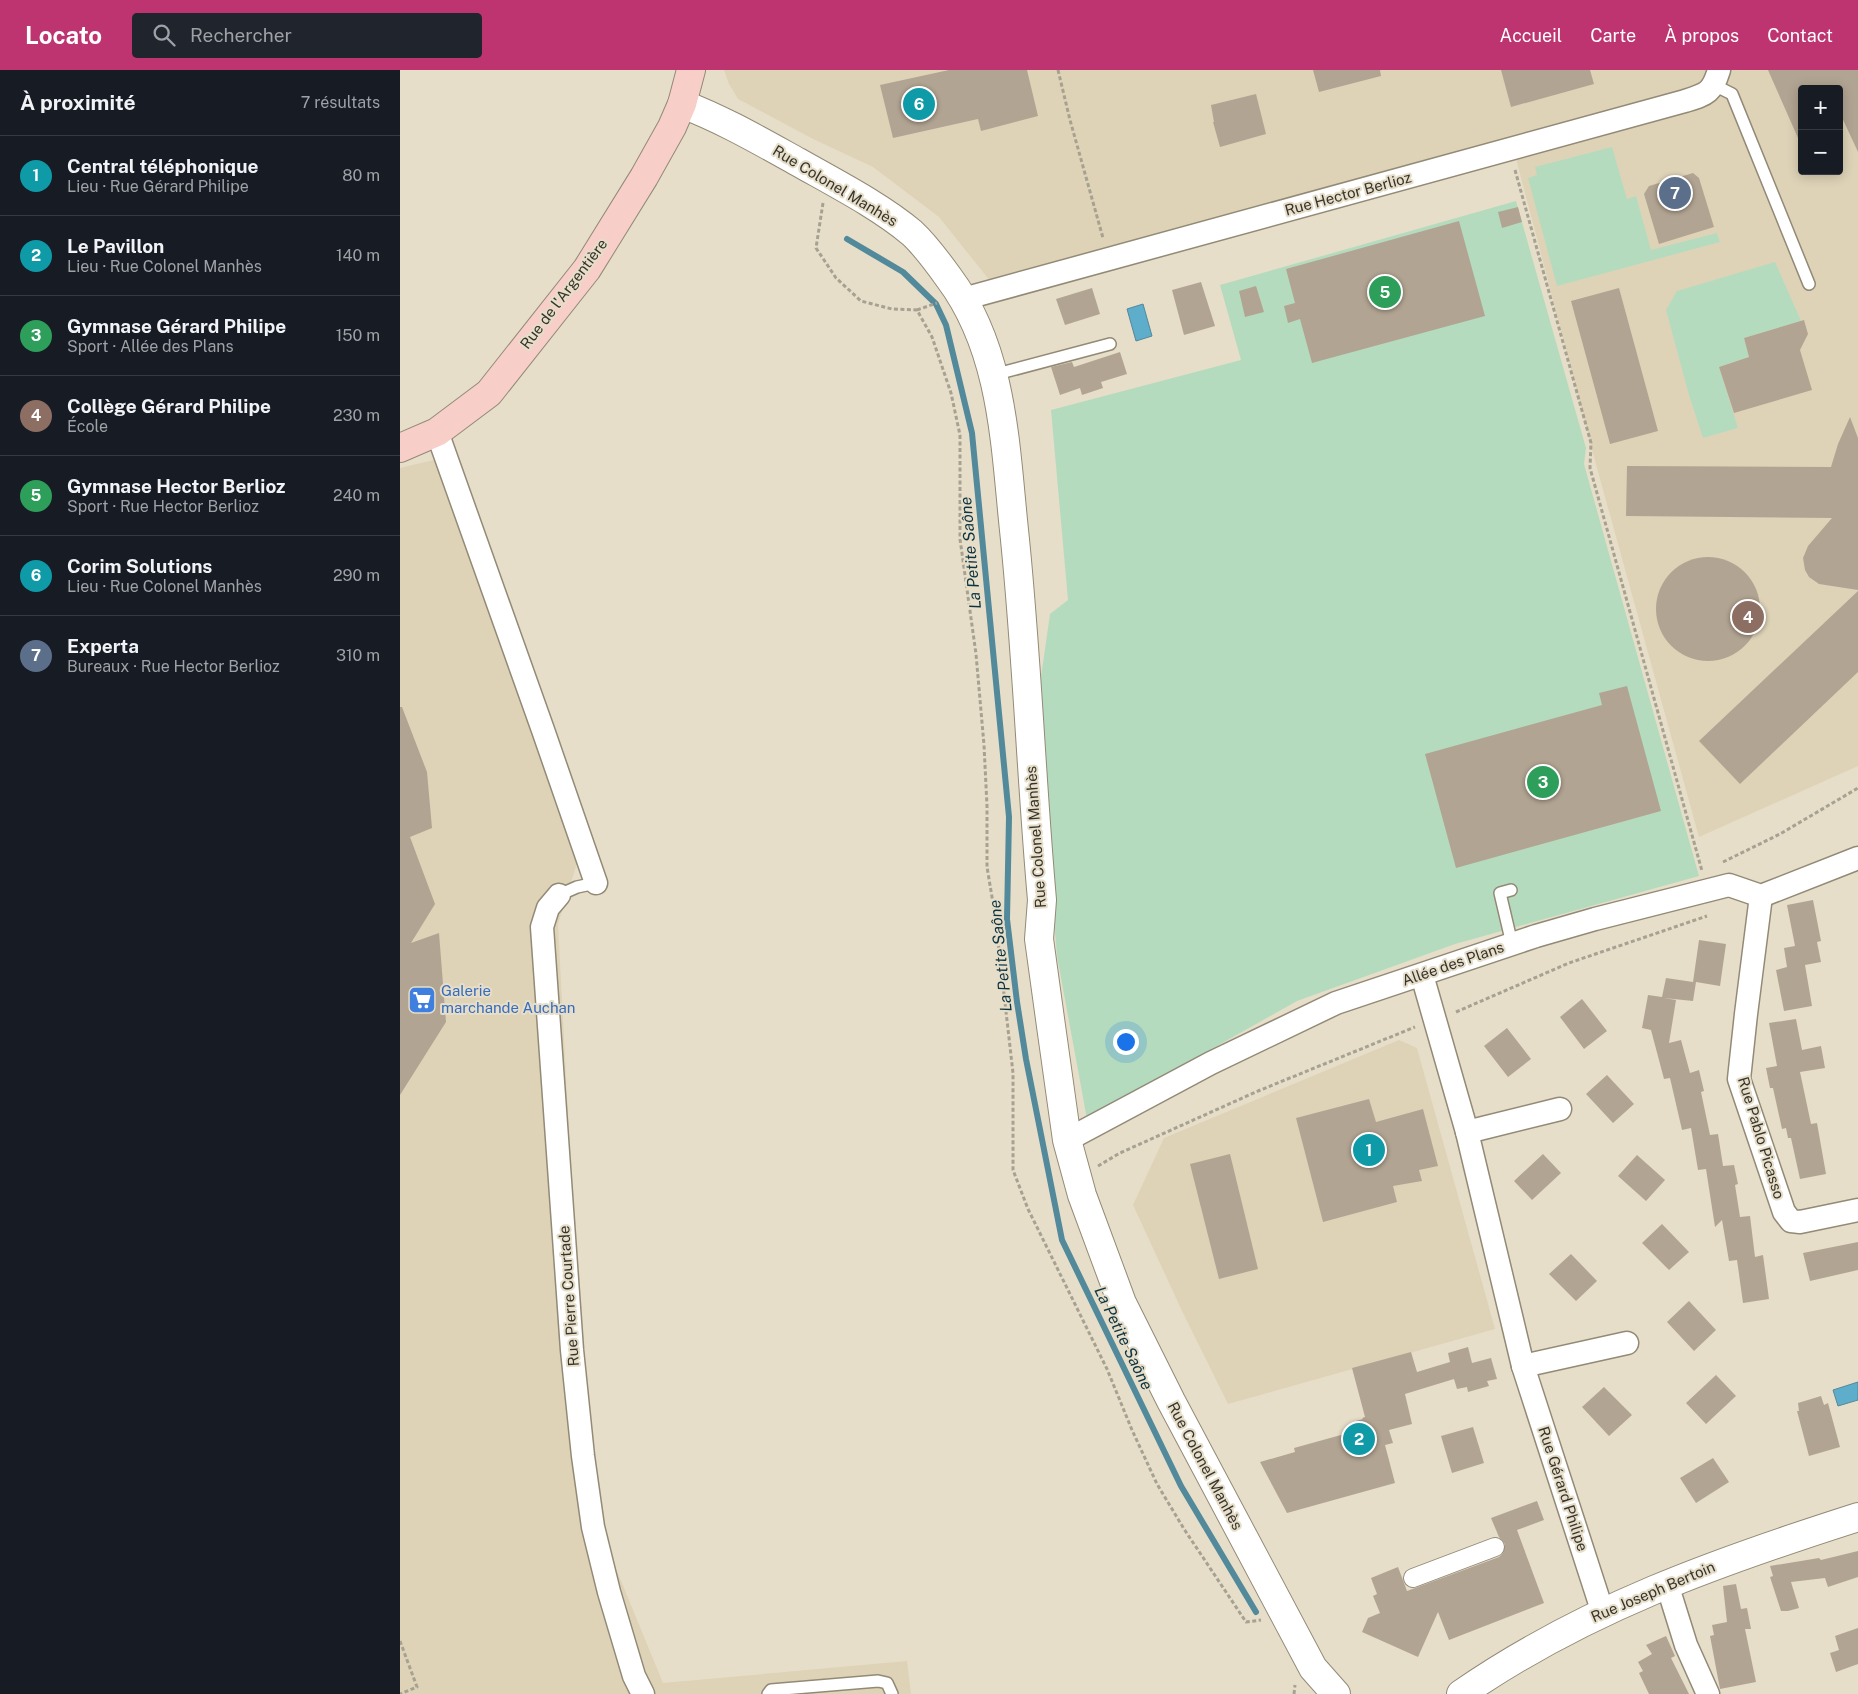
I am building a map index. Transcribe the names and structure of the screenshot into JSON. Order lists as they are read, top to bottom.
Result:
{
  "streets": {
    "main road": ["Rue de l'Argentière"],
    "street": [
      "Rue Colonel Manhès",
      "Rue Hector Berlioz",
      "Allée des Plans",
      "Rue Pablo Picasso",
      "Rue Pierre Courtade",
      "Rue Gérard Philipe",
      "Rue Joseph Bertoin"
    ]
  },
  "crossings": [
    ["Rue Colonel Manhès", "Rue Hector Berlioz"],
    ["Rue Colonel Manhès", "Rue de l'Argentière"],
    ["Rue Colonel Manhès", "Allée des Plans"],
    ["Allée des Plans", "Rue Pablo Picasso"],
    ["Allée des Plans", "Rue Gérard Philipe"],
    ["Rue Gérard Philipe", "Rue Joseph Bertoin"]
  ],
  "water": ["La Petite Saône"],
  "places": {
    "supermarket": ["Galerie marchande Auchan"]
  },
  "page": {
    "header": "Locato",
    "search": "Rechercher",
    "nav": [
      "Accueil",
      "Carte",
      "À propos",
      "Contact"
    ],
    "heading": ["À proximité", "7 résultats"],
    "map_buttons": ["+", "−"],
    "pins": [
      "6",
      "7",
      "5",
      "4",
      "3",
      "1",
      "2"
    ],
    "list": [
      {
        "mark": "1",
        "name": "Central téléphonique",
        "note": "Lieu · Rue Gérard Philipe",
        "value": "80 m"
      },
      {
        "mark": "2",
        "name": "Le Pavillon",
        "note": "Lieu · Rue Colonel Manhès",
        "value": "140 m"
      },
      {
        "mark": "3",
        "name": "Gymnase Gérard Philipe",
        "note": "Sport · Allée des Plans",
        "value": "150 m"
      },
      {
        "mark": "4",
        "name": "Collège Gérard Philipe",
        "note": "École",
        "value": "230 m"
      },
      {
        "mark": "5",
        "name": "Gymnase Hector Berlioz",
        "note": "Sport · Rue Hector Berlioz",
        "value": "240 m"
      },
      {
        "mark": "6",
        "name": "Corim Solutions",
        "note": "Lieu · Rue Colonel Manhès",
        "value": "290 m"
      },
      {
        "mark": "7",
        "name": "Experta",
        "note": "Bureaux · Rue Hector Berlioz",
        "value": "310 m"
      }
    ]
  }
}
